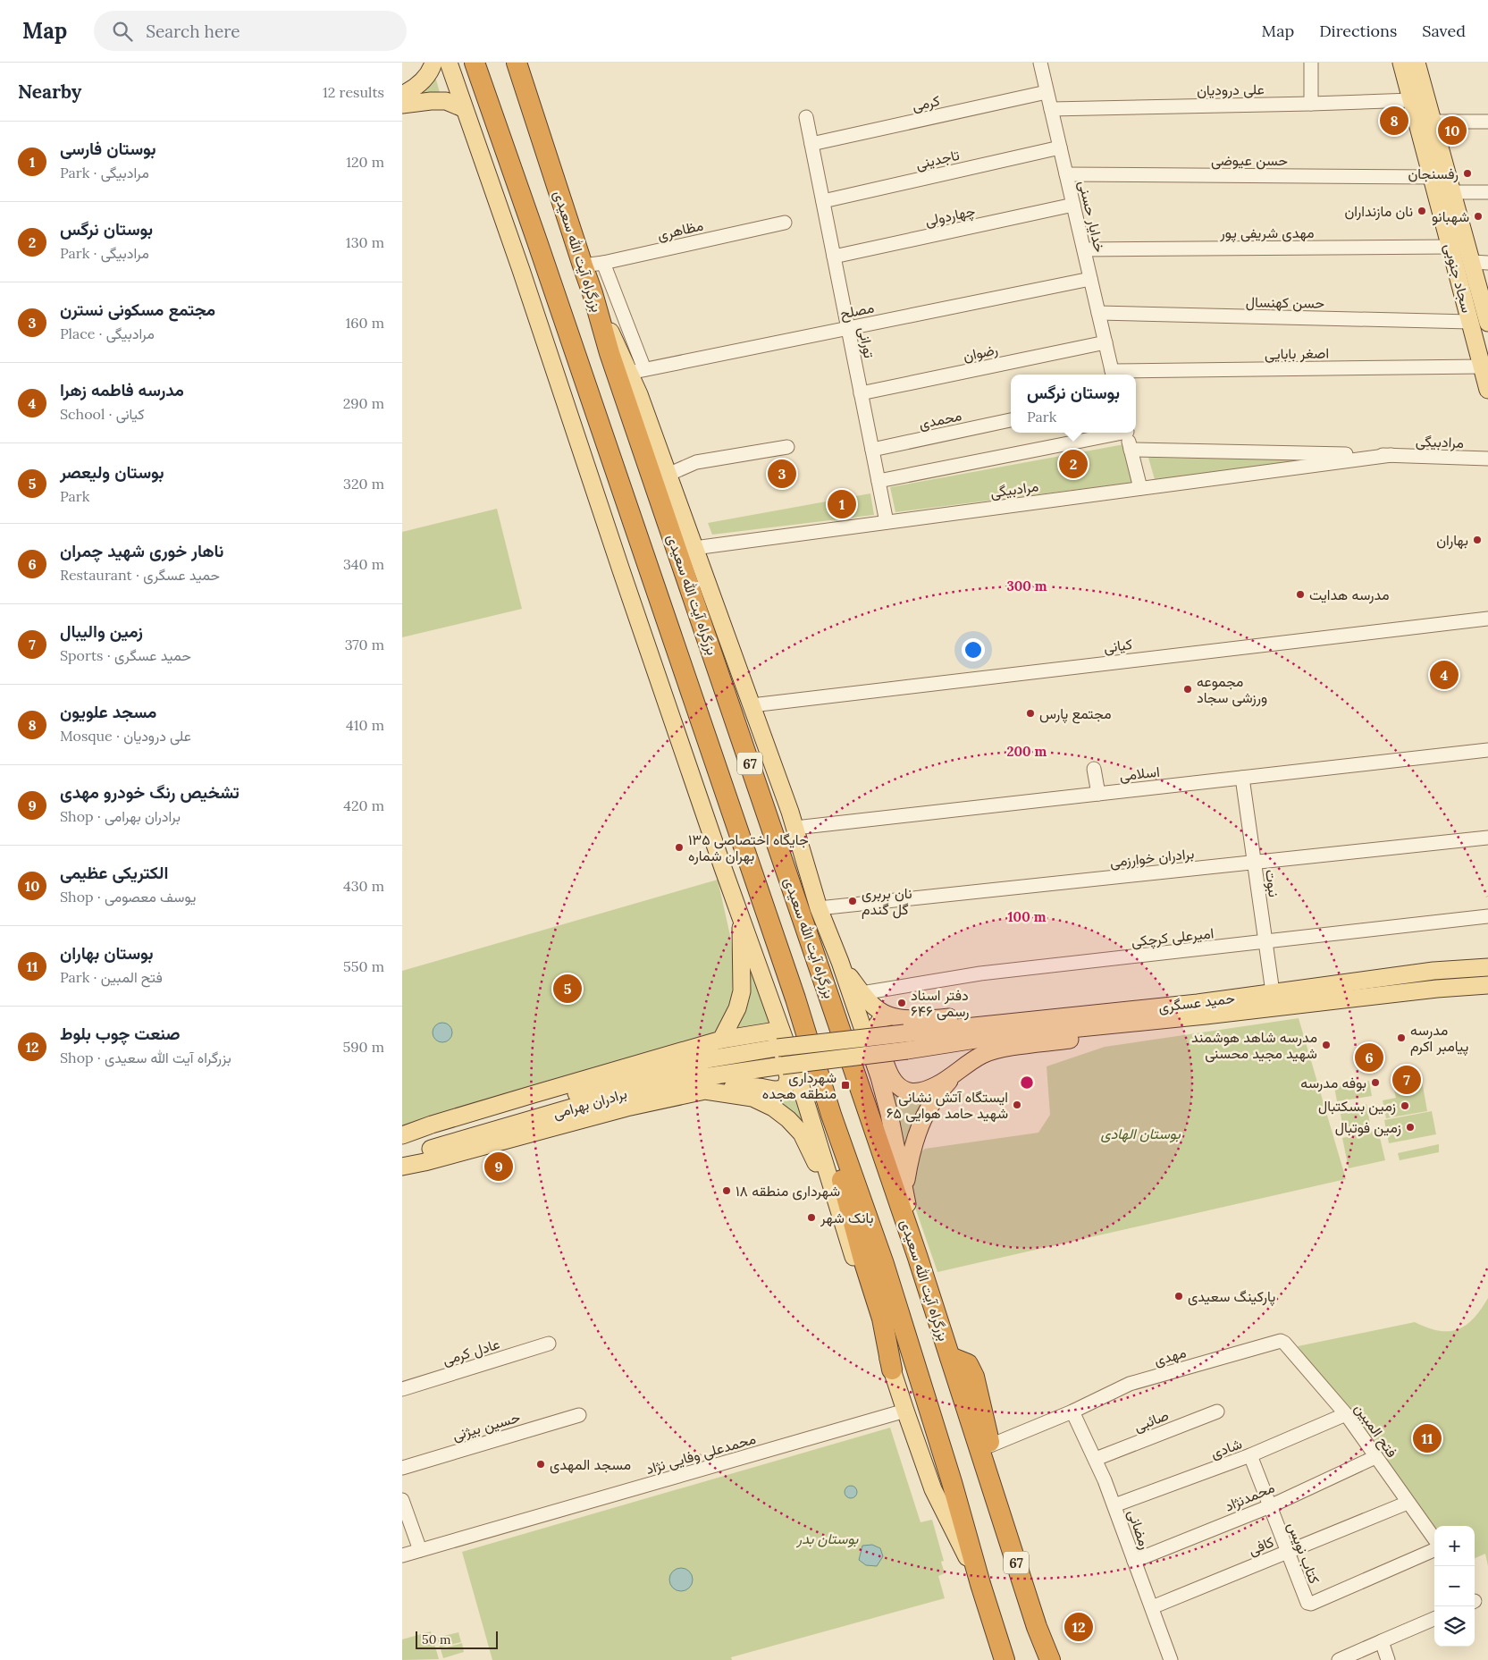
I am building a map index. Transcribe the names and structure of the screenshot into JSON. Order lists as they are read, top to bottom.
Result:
{
  "streets": {
    "highway": ["بزرگراه آیت الله سعیدی", "67"],
    "main road": ["سجاد جنوبی", "حمید عسگری", "برادران بهرامی"],
    "street": [
      "علی درودیان",
      "کرمی",
      "تاجدینی",
      "حسن عیوضی",
      "چهاردولی",
      "خدایار حسنی",
      "مظاهری",
      "مهدی شریفی پور",
      "حسن کهنسال",
      "مصلح",
      "تورانی",
      "رضوان",
      "اصغر بابایی",
      "محمدی",
      "مرادبیگی",
      "کیانی",
      "اسلامی",
      "برادران خوارزمی",
      "نبوت",
      "امیرعلی کرچکی",
      "عادل کرمی",
      "مهدی",
      "صائبی",
      "حسین بیژنی",
      "فتح المبین",
      "شادی",
      "محمدعلی وفایی نژاد",
      "محمدنژاد",
      "رمضانی",
      "کافی",
      "کتاب نویس"
    ]
  },
  "crossings": [
    ["علی درودیان", "خدایار حسنی"],
    ["علی درودیان", "سجاد جنوبی"],
    ["کرمی", "خدایار حسنی"],
    ["کرمی", "تورانی"],
    ["تاجدینی", "خدایار حسنی"],
    ["تاجدینی", "تورانی"],
    ["حسن عیوضی", "خدایار حسنی"],
    ["حسن عیوضی", "سجاد جنوبی"],
    ["چهاردولی", "خدایار حسنی"],
    ["چهاردولی", "تورانی"],
    ["خدایار حسنی", "مهدی شریفی پور"],
    ["خدایار حسنی", "حسن کهنسال"],
    ["خدایار حسنی", "مصلح"],
    ["خدایار حسنی", "رضوان"],
    ["خدایار حسنی", "اصغر بابایی"],
    ["مظاهری", "بزرگراه آیت الله سعیدی"],
    ["مهدی شریفی پور", "سجاد جنوبی"],
    ["سجاد جنوبی", "حسن کهنسال"],
    ["سجاد جنوبی", "اصغر بابایی"],
    ["مصلح", "تورانی"],
    ["تورانی", "رضوان"],
    ["تورانی", "محمدی"],
    ["تورانی", "مرادبیگی"],
    ["اسلامی", "نبوت"],
    ["برادران خوارزمی", "نبوت"],
    ["نبوت", "امیرعلی کرچکی"],
    ["نبوت", "حمید عسگری"],
    ["حمید عسگری", "برادران بهرامی"],
    ["مهدی", "فتح المبین"],
    ["مهدی", "رمضانی"],
    ["صائبی", "رمضانی"],
    ["فتح المبین", "شادی"],
    ["فتح المبین", "محمدنژاد"],
    ["فتح المبین", "کافی"],
    ["شادی", "رمضانی"],
    ["شادی", "کتاب نویس"],
    ["محمدنژاد", "رمضانی"],
    ["محمدنژاد", "کتاب نویس"],
    ["رمضانی", "کافی"],
    ["کافی", "کتاب نویس"]
  ],
  "parks": ["بوستان الهادی", "بوستان بدر"],
  "places": {
    "other": [
      "رفسنجان",
      "نان مازنداران",
      "شهبانو",
      "بهاران",
      "مدرسه هدایت",
      "مجموعه ورزشی سجاد",
      "مجتمع پارس",
      "۱۳۵ جایگاه اختصاصی بهران شماره",
      "نان بربری گل گندم",
      "دفتر اسناد رسمی ۶۴۶",
      "مدرسه پیامبر اکرم",
      "مدرسه شاهد هوشمند شهید مجید محسنی",
      "بوفه مدرسه",
      "ایستگاه آتش نشانی ۶۵ شهید حامد هوایی",
      "زمین بسکتبال",
      "زمین فوتبال",
      "شهرداری منطقه ۱۸",
      "بانک شهر",
      "پارکینگ سعیدی",
      "مسجد المهدی"
    ],
    "transit": ["شهرداری منطقه هجده"]
  },
  "scale_bar": "50 m",
  "page": {
    "header": "Map",
    "search": "Search here",
    "nav": ["Map", "Directions", "Saved"],
    "heading": ["Nearby", "12 results"],
    "pins": [
      "8",
      "10",
      "2",
      "3",
      "1",
      "4",
      "5",
      "6",
      "7",
      "9",
      "11",
      "12"
    ],
    "list": [
      {
        "mark": "1",
        "name": "بوستان فارسی",
        "note": "Park · مرادبیگی",
        "value": "120 m"
      },
      {
        "mark": "2",
        "name": "بوستان نرگس",
        "note": "Park · مرادبیگی",
        "value": "130 m"
      },
      {
        "mark": "3",
        "name": "مجتمع مسکونی نسترن",
        "note": "Place · مرادبیگی",
        "value": "160 m"
      },
      {
        "mark": "4",
        "name": "مدرسه فاطمه زهرا",
        "note": "School · کیانی",
        "value": "290 m"
      },
      {
        "mark": "5",
        "name": "بوستان ولیعصر",
        "note": "Park",
        "value": "320 m"
      },
      {
        "mark": "6",
        "name": "ناهار خوری شهید چمران",
        "note": "Restaurant · حمید عسگری",
        "value": "340 m"
      },
      {
        "mark": "7",
        "name": "زمین والیبال",
        "note": "Sports · حمید عسگری",
        "value": "370 m"
      },
      {
        "mark": "8",
        "name": "مسجد علویون",
        "note": "Mosque · علی درودیان",
        "value": "410 m"
      },
      {
        "mark": "9",
        "name": "تشخیص رنگ خودرو مهدی",
        "note": "Shop · برادران بهرامی",
        "value": "420 m"
      },
      {
        "mark": "10",
        "name": "الکتریکی عظیمی",
        "note": "Shop · یوسف معصومی",
        "value": "430 m"
      },
      {
        "mark": "11",
        "name": "بوستان بهاران",
        "note": "Park · فتح المبین",
        "value": "550 m"
      },
      {
        "mark": "12",
        "name": "صنعت چوب بلوط",
        "note": "Shop · بزرگراه آیت الله سعیدی",
        "value": "590 m"
      }
    ],
    "popup": ["بوستان نرگس", "Park"],
    "map_buttons": ["+", "−"],
    "scale": "50 m"
  },
  "rings": ["300 m", "200 m", "100 m"]
}
